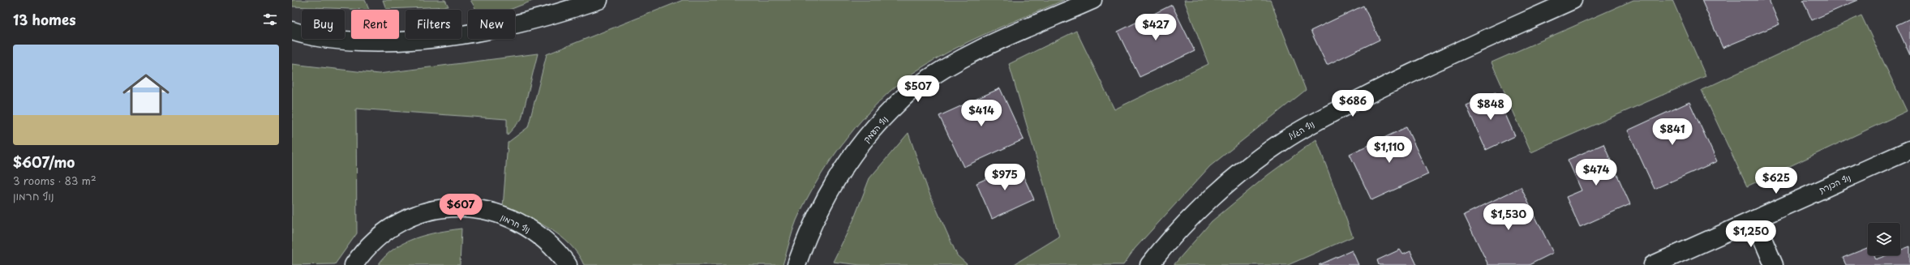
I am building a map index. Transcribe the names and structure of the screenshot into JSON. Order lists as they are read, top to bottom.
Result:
{
  "streets": {
    "street": [
      "נוף העמק",
      "נוף הגליל",
      "נוף הכנרת",
      "נוף חרמון"
    ]
  },
  "page": {
    "heading": "13 homes",
    "chip": [
      "Buy",
      "Rent",
      "Filters",
      "New"
    ],
    "price": [
      "$427",
      "$507",
      "$686",
      "$848",
      "$414",
      "$841",
      "$1,110",
      "$474",
      "$975",
      "$625",
      "$607",
      "$1,530",
      "$1,250"
    ],
    "list": [
      {
        "name": "$607/mo",
        "note": "3 rooms · 83 m² · נוף חרמון"
      }
    ]
  }
}
